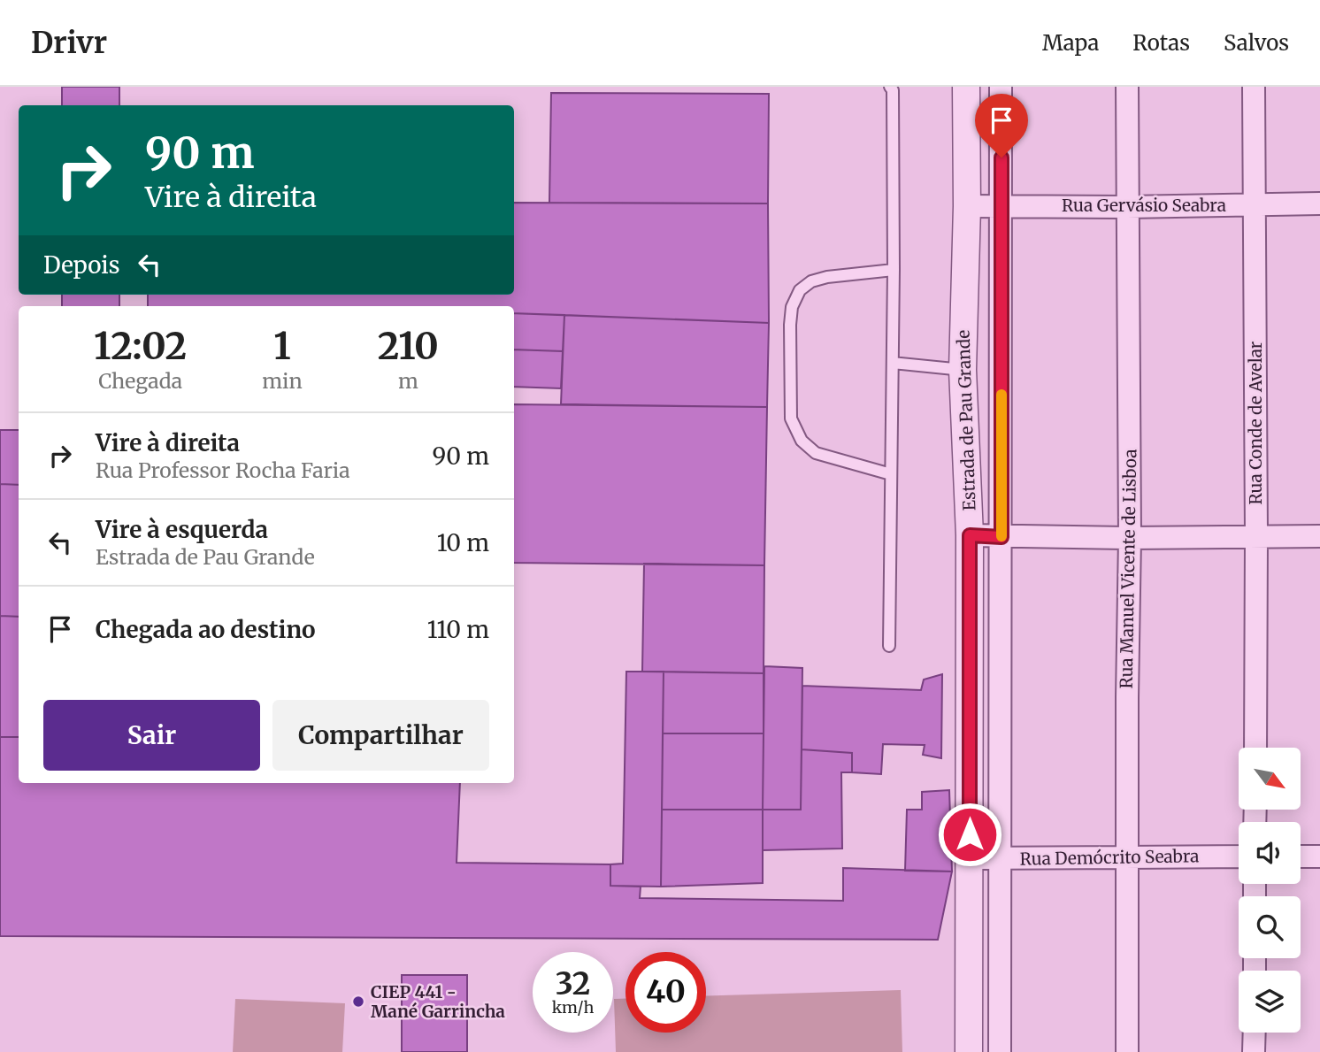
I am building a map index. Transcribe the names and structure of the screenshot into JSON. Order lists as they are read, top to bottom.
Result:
{
  "streets": {
    "street": [
      "Rua Gervásio Seabra",
      "Estrada de Pau Grande",
      "Rua Conde de Avelar",
      "Rua Manuel Vicente de Lisboa",
      "Rua Demócrito Seabra"
    ]
  },
  "crossings": [
    ["Rua Gervásio Seabra", "Estrada de Pau Grande"],
    ["Rua Gervásio Seabra", "Rua Conde de Avelar"],
    ["Rua Gervásio Seabra", "Rua Manuel Vicente de Lisboa"],
    ["Estrada de Pau Grande", "Rua Demócrito Seabra"],
    ["Rua Manuel Vicente de Lisboa", "Rua Demócrito Seabra"]
  ],
  "places": ["CIEP 441 - Mané Garrincha"],
  "north": "bottom right",
  "page": {
    "header": "Drivr",
    "nav": ["Mapa", "Rotas", "Salvos"],
    "turn": ["90 m", "Vire à direita"],
    "then": "Depois",
    "eta": [
      "12:02",
      "Chegada",
      "1",
      "min",
      "210",
      "m"
    ],
    "list": [
      {
        "name": "Vire à direita",
        "note": "Rua Professor Rocha Faria",
        "value": "90 m"
      },
      {
        "name": "Vire à esquerda",
        "note": "Estrada de Pau Grande",
        "value": "10 m"
      },
      {
        "name": "Chegada ao destino",
        "value": "110 m"
      }
    ],
    "buttons": ["Sair", "Compartilhar"],
    "speed": "32 km/h",
    "limit": "40"
  }
}
